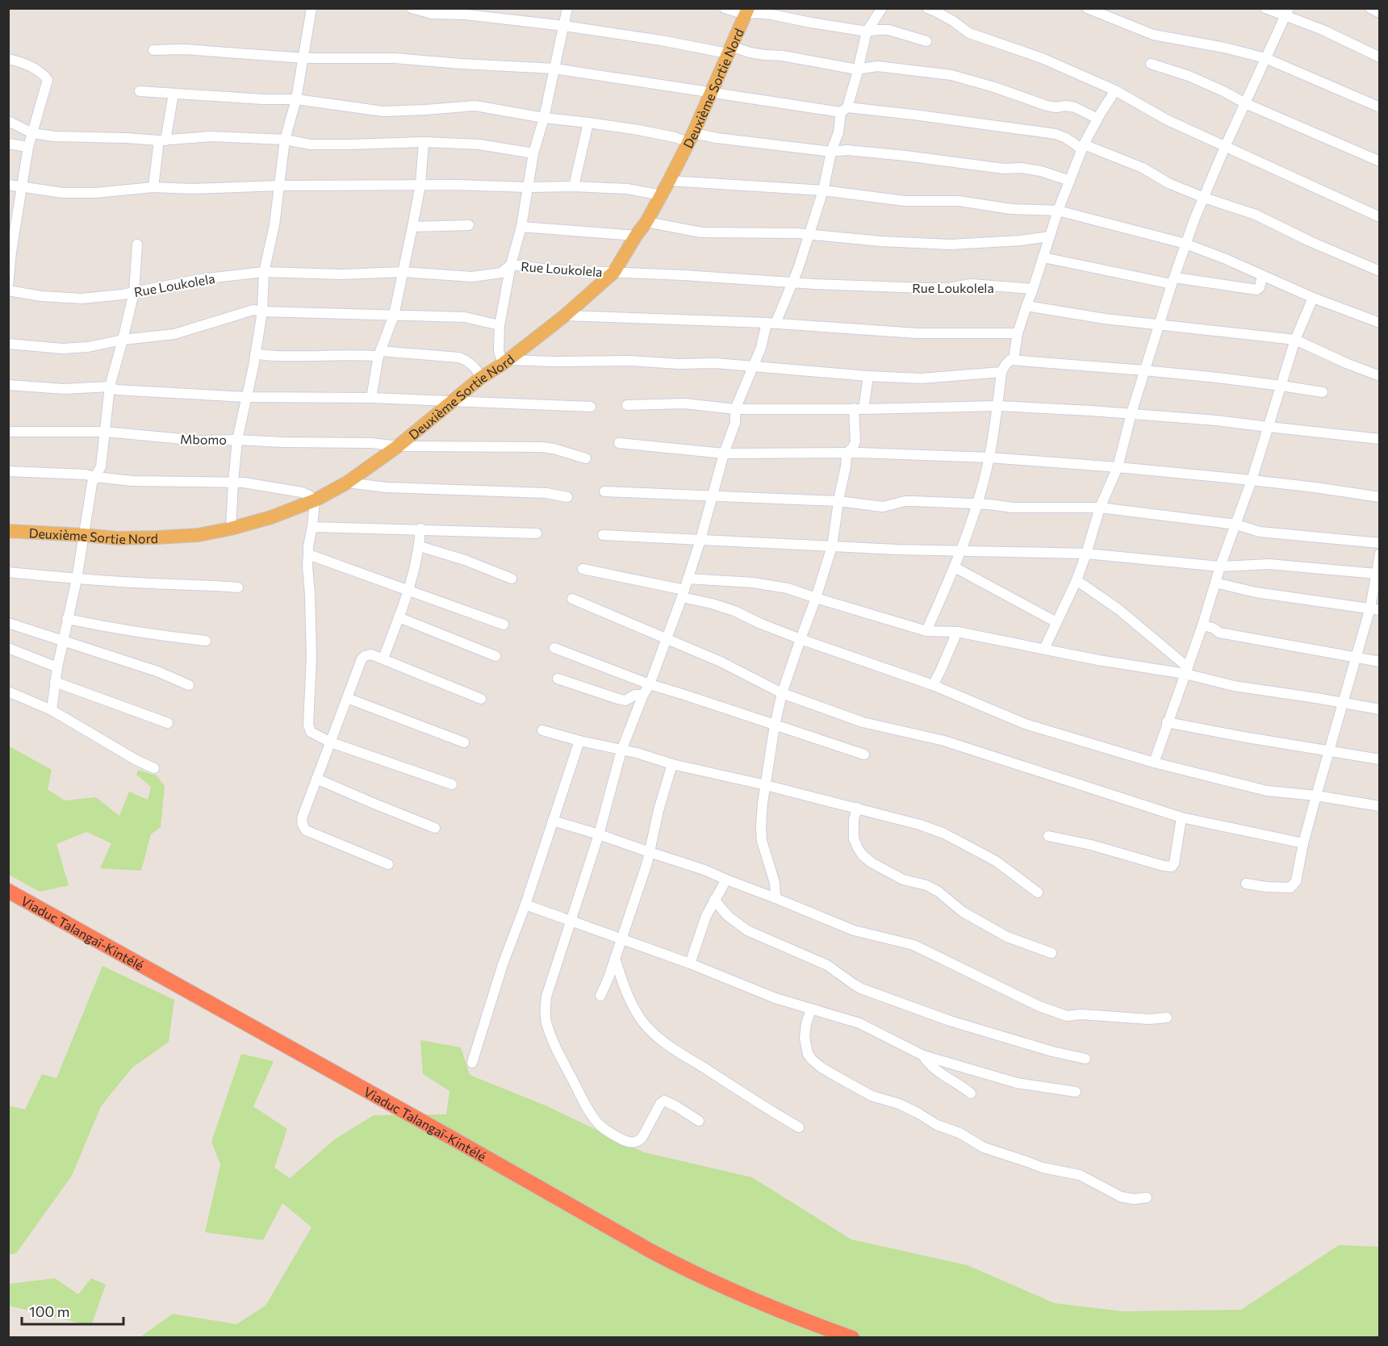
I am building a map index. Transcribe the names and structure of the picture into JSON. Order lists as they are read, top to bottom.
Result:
{
  "streets": {
    "highway": ["Viaduc Talangaï-Kintélé"],
    "main road": ["Deuxième Sortie Nord"],
    "street": ["Rue Loukolela", "Mbomo"]
  },
  "crossings": [
    ["Deuxième Sortie Nord", "Rue Loukolela"],
    ["Deuxième Sortie Nord", "Mbomo"]
  ],
  "scale_bar": "100 m"
}
